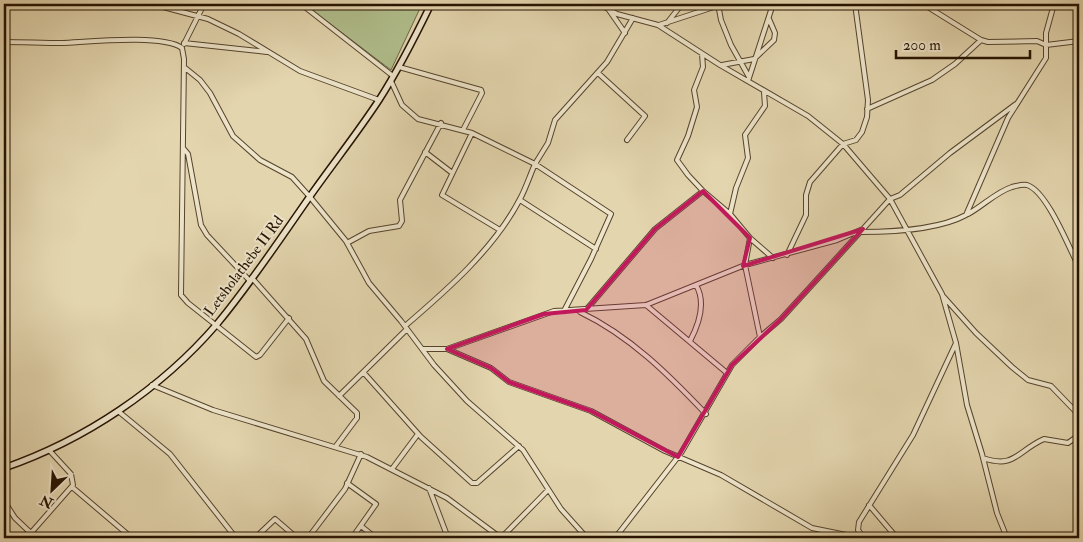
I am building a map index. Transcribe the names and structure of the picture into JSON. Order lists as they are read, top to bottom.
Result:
{
  "streets": {
    "street": ["Letsholathebe II Rd"]
  },
  "scale_bar": "200 m",
  "north": "bottom left"
}
